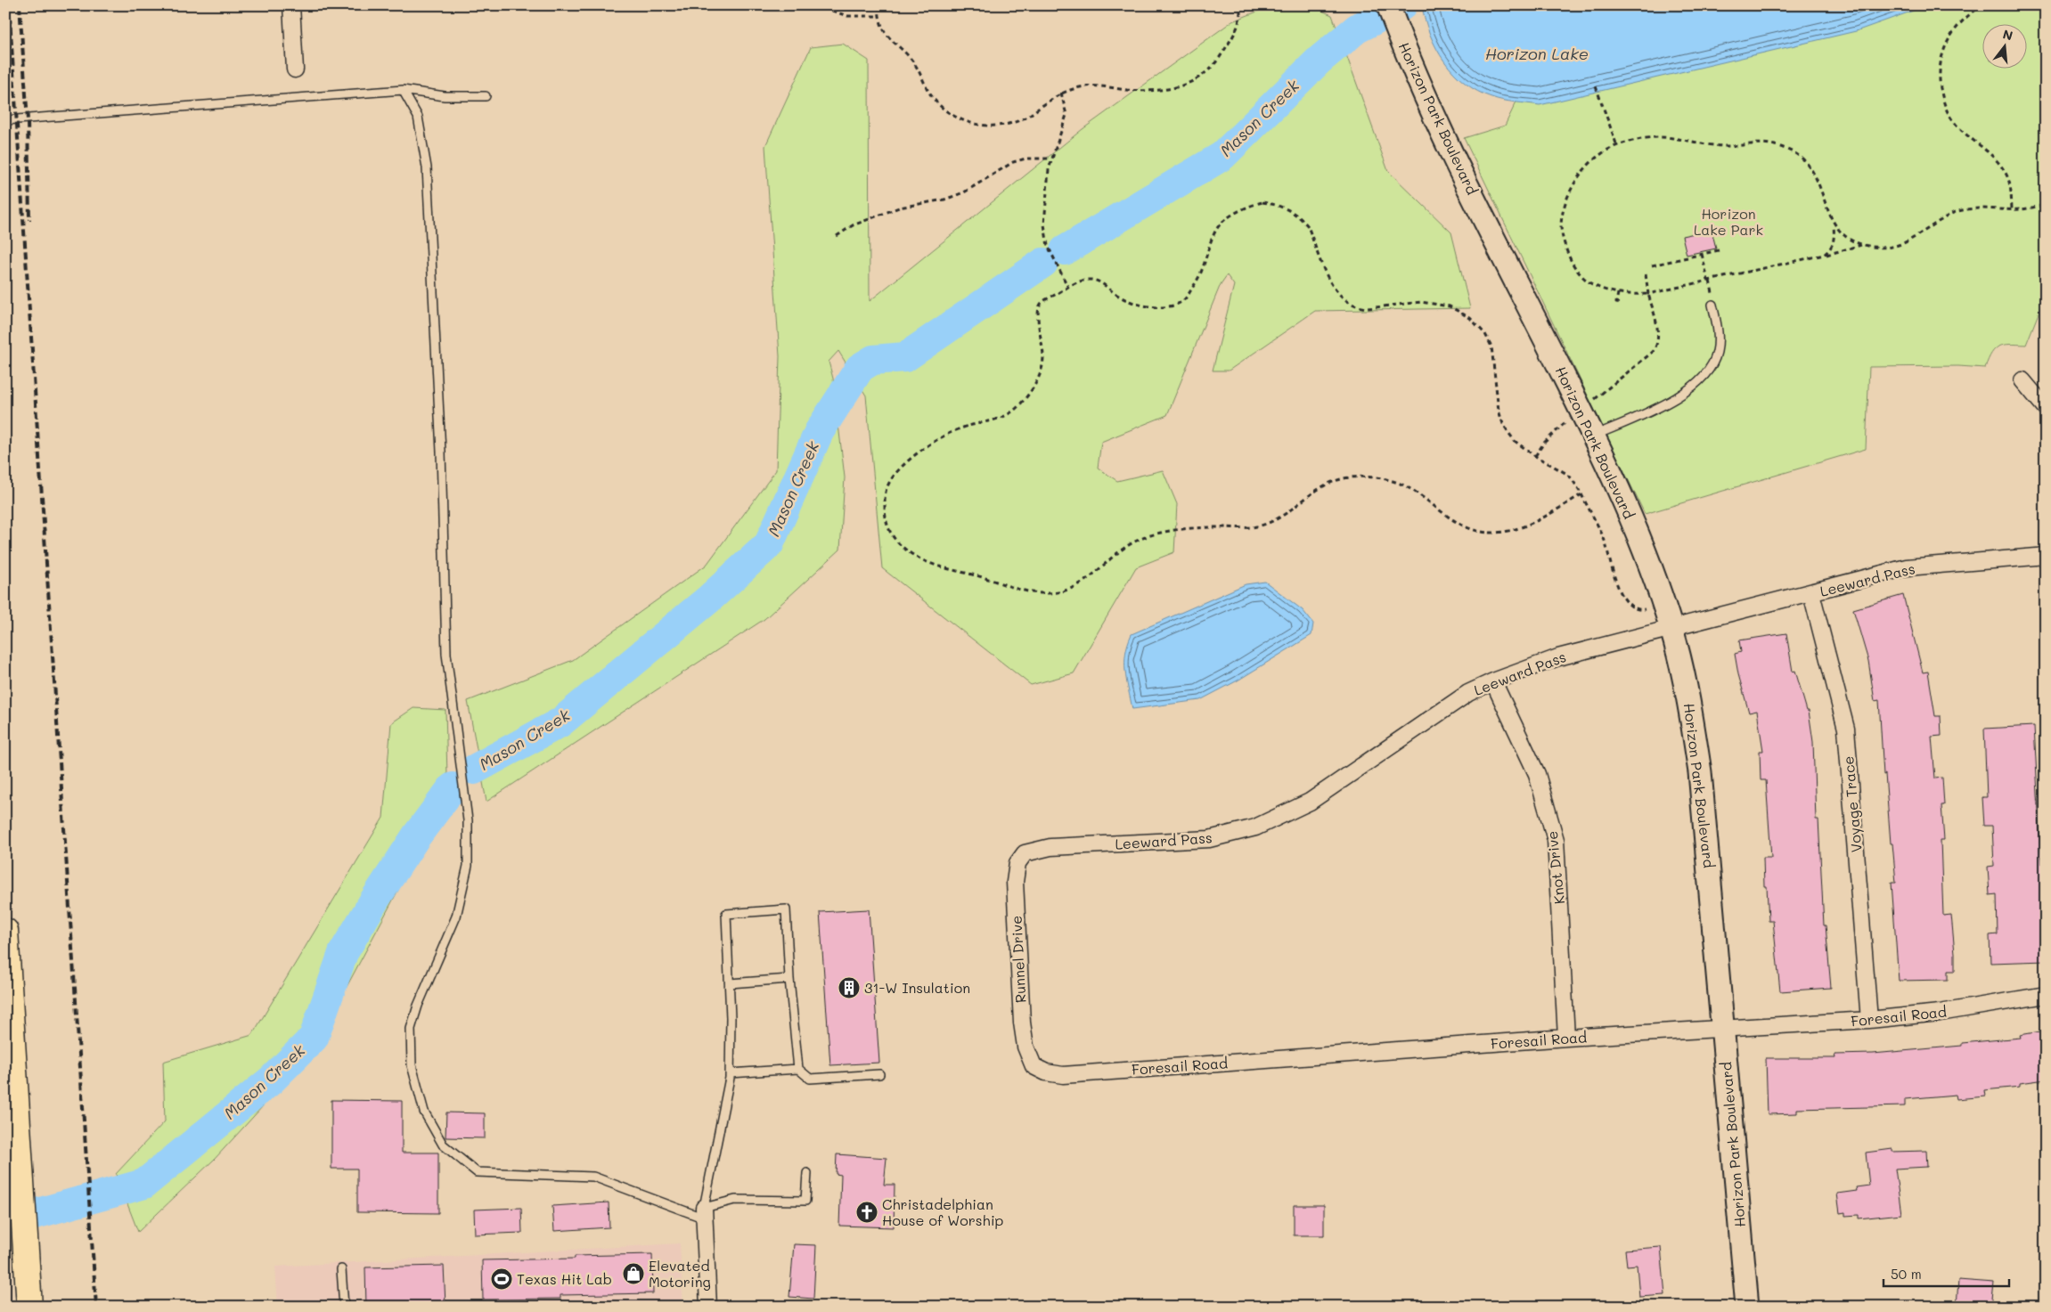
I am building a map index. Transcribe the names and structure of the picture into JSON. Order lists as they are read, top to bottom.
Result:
{
  "streets": {
    "street": [
      "Horizon Park Boulevard",
      "Leeward Pass",
      "Voyage Trace",
      "Knot Drive",
      "Runnel Drive",
      "Foresail Road"
    ]
  },
  "crossings": [
    ["Horizon Park Boulevard", "Leeward Pass"],
    ["Horizon Park Boulevard", "Foresail Road"],
    ["Leeward Pass", "Voyage Trace"],
    ["Leeward Pass", "Knot Drive"],
    ["Leeward Pass", "Runnel Drive"],
    ["Voyage Trace", "Foresail Road"],
    ["Knot Drive", "Foresail Road"],
    ["Runnel Drive", "Foresail Road"]
  ],
  "water": ["Horizon Lake", "Mason Creek"],
  "parks": ["Horizon Lake Park"],
  "places": {
    "building": ["31-W Insulation"],
    "church": ["Christadelphian House of Worship"],
    "shop": ["Elevated Motoring"],
    "sports": ["Texas Hit Lab"]
  },
  "scale_bar": "50 m",
  "north": "top"
}
